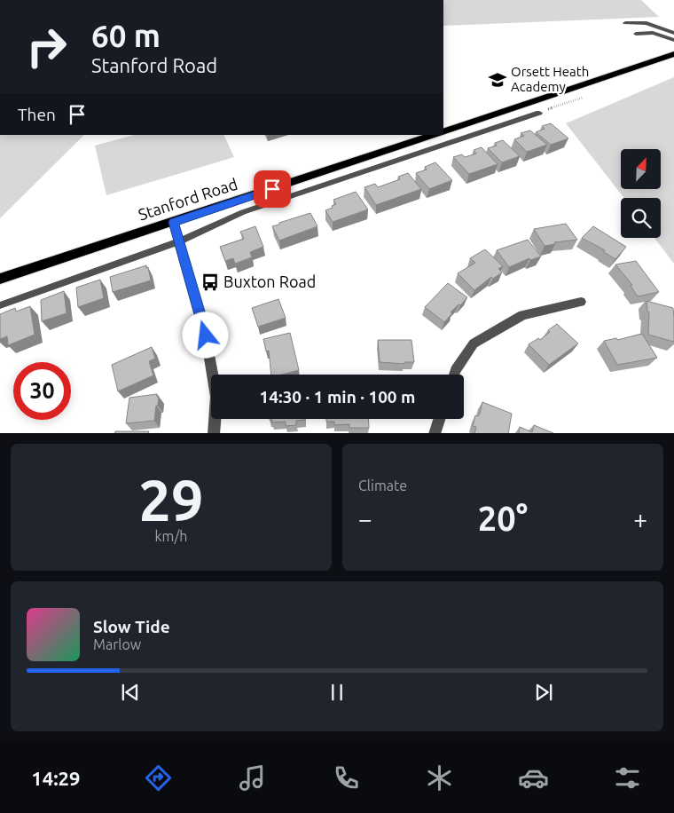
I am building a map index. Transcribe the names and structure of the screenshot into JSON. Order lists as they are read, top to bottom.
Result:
{
  "streets": {
    "main road": ["Stanford Road"]
  },
  "places": {
    "school or university": ["Orsett Heath Academy"],
    "bus stop": ["Buxton Road"]
  },
  "north": "top right",
  "page": {
    "turn": ["60 m", "Stanford Road"],
    "then": "Then",
    "limit": "30",
    "trip": "14:30 · 1 min · 100 m",
    "tile": [
      ["29", "km/h"],
      "Climate"
    ],
    "heat": ["−", "20°", "+"],
    "song": ["Slow Tide", "Marlow"],
    "tabs": "14:29"
  }
}
